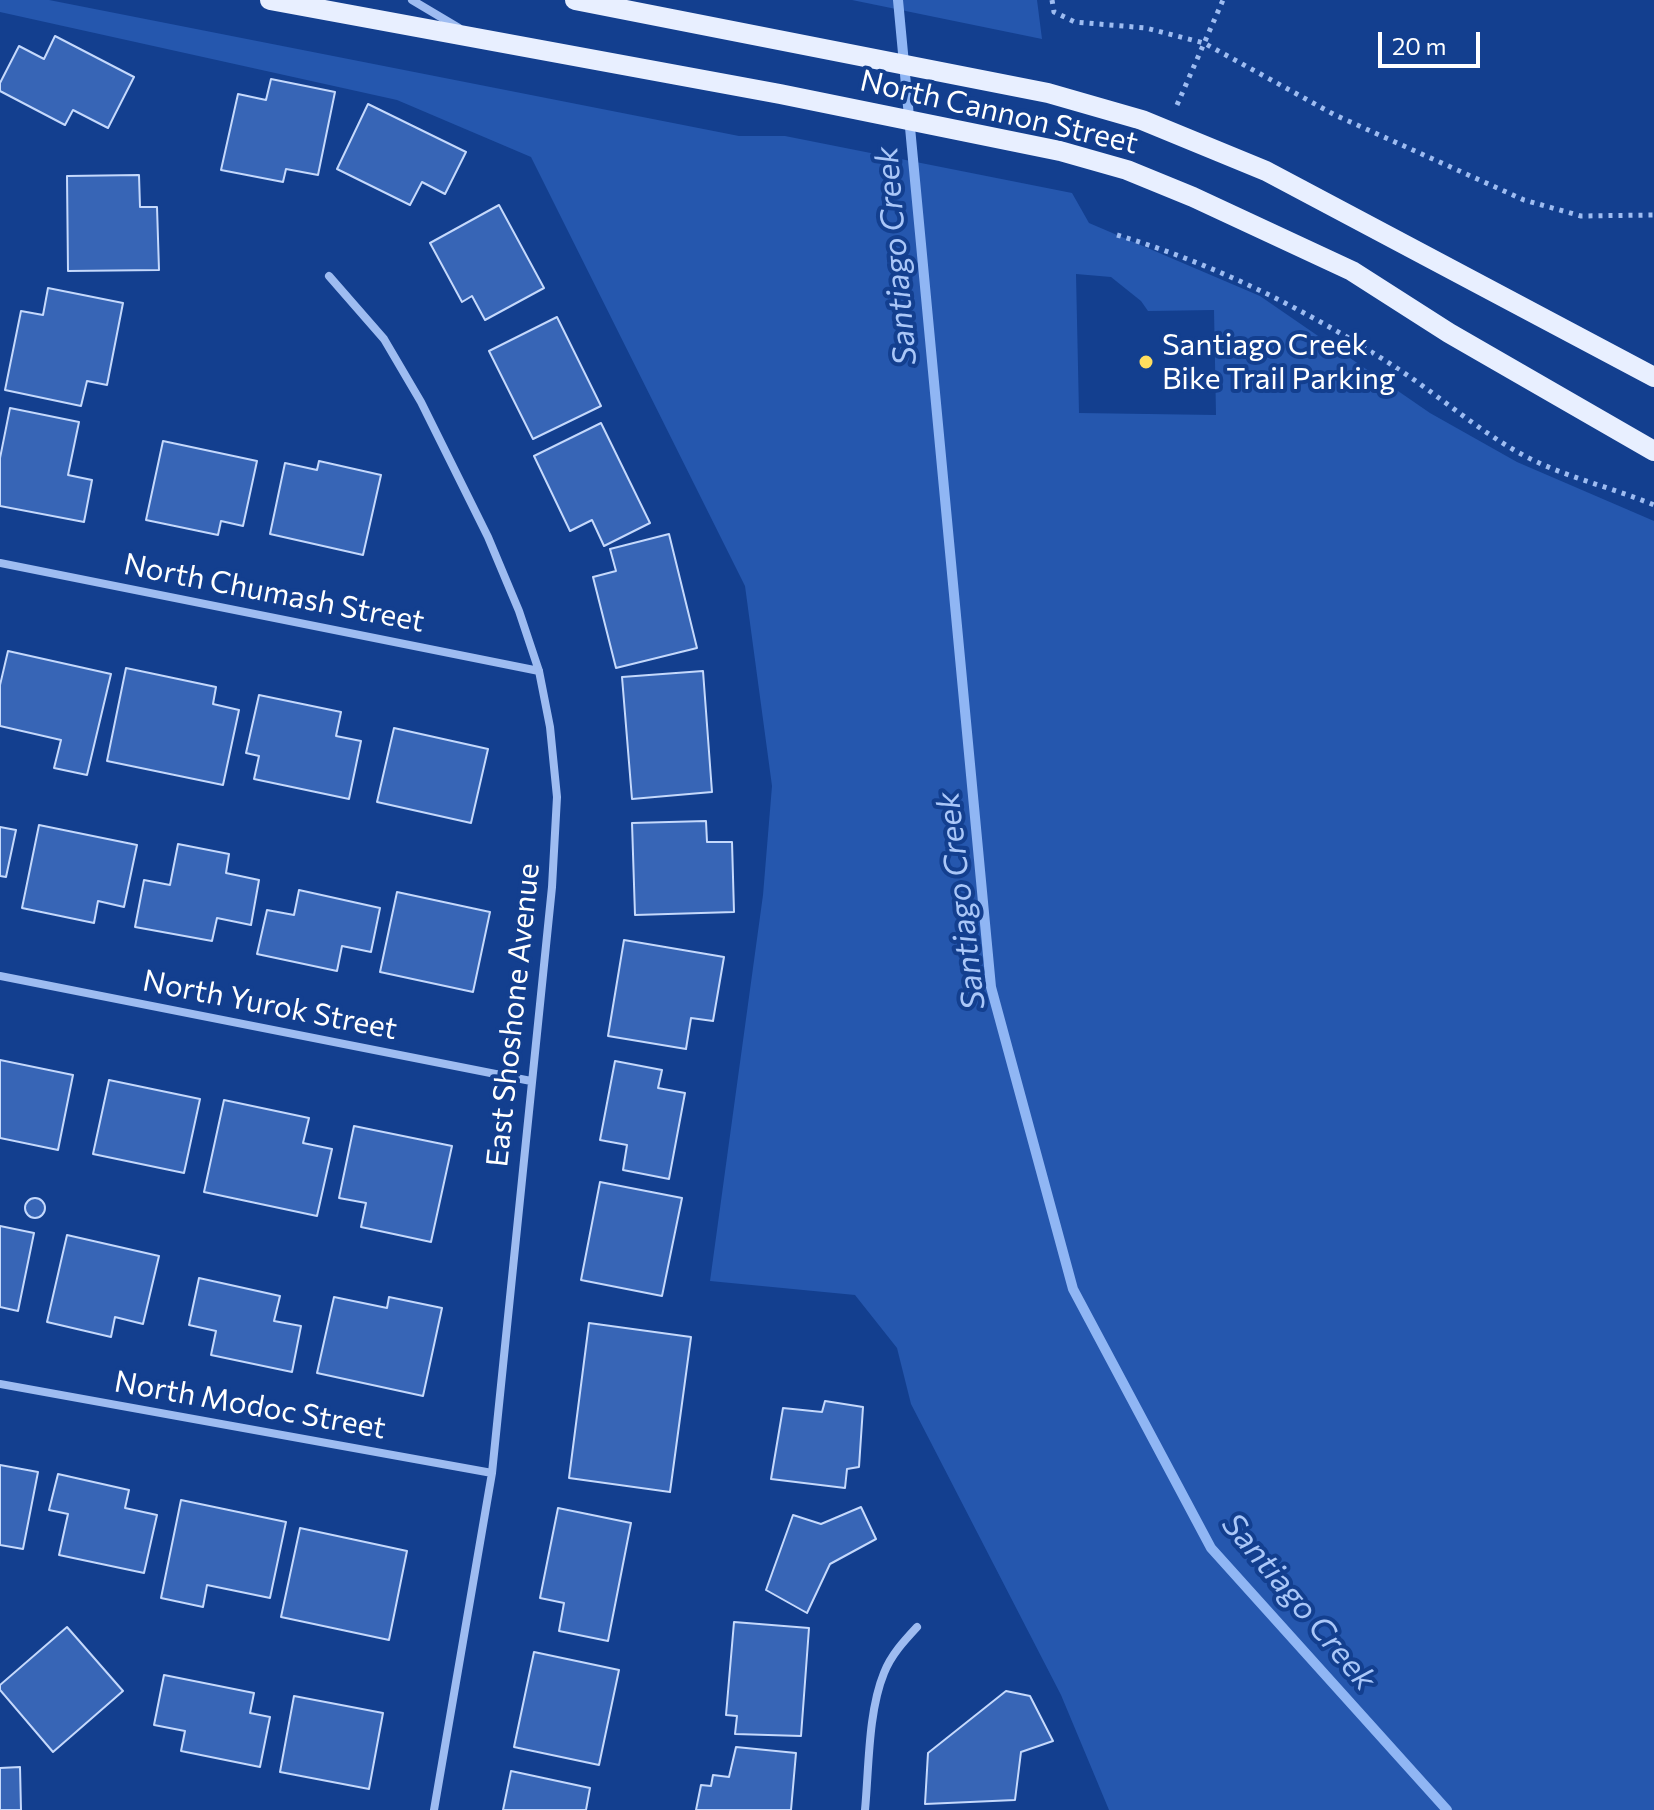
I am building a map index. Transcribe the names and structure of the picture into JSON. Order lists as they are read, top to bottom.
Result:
{
  "streets": {
    "main road": ["North Cannon Street"],
    "street": [
      "North Chumash Street",
      "North Yurok Street",
      "East Shoshone Avenue",
      "North Modoc Street"
    ]
  },
  "crossings": [
    ["North Chumash Street", "East Shoshone Avenue"],
    ["North Yurok Street", "East Shoshone Avenue"],
    ["East Shoshone Avenue", "North Modoc Street"]
  ],
  "water": ["Santiago Creek"],
  "places": ["Santiago Creek Bike Trail Parking"],
  "scale_bar": "20 m"
}
